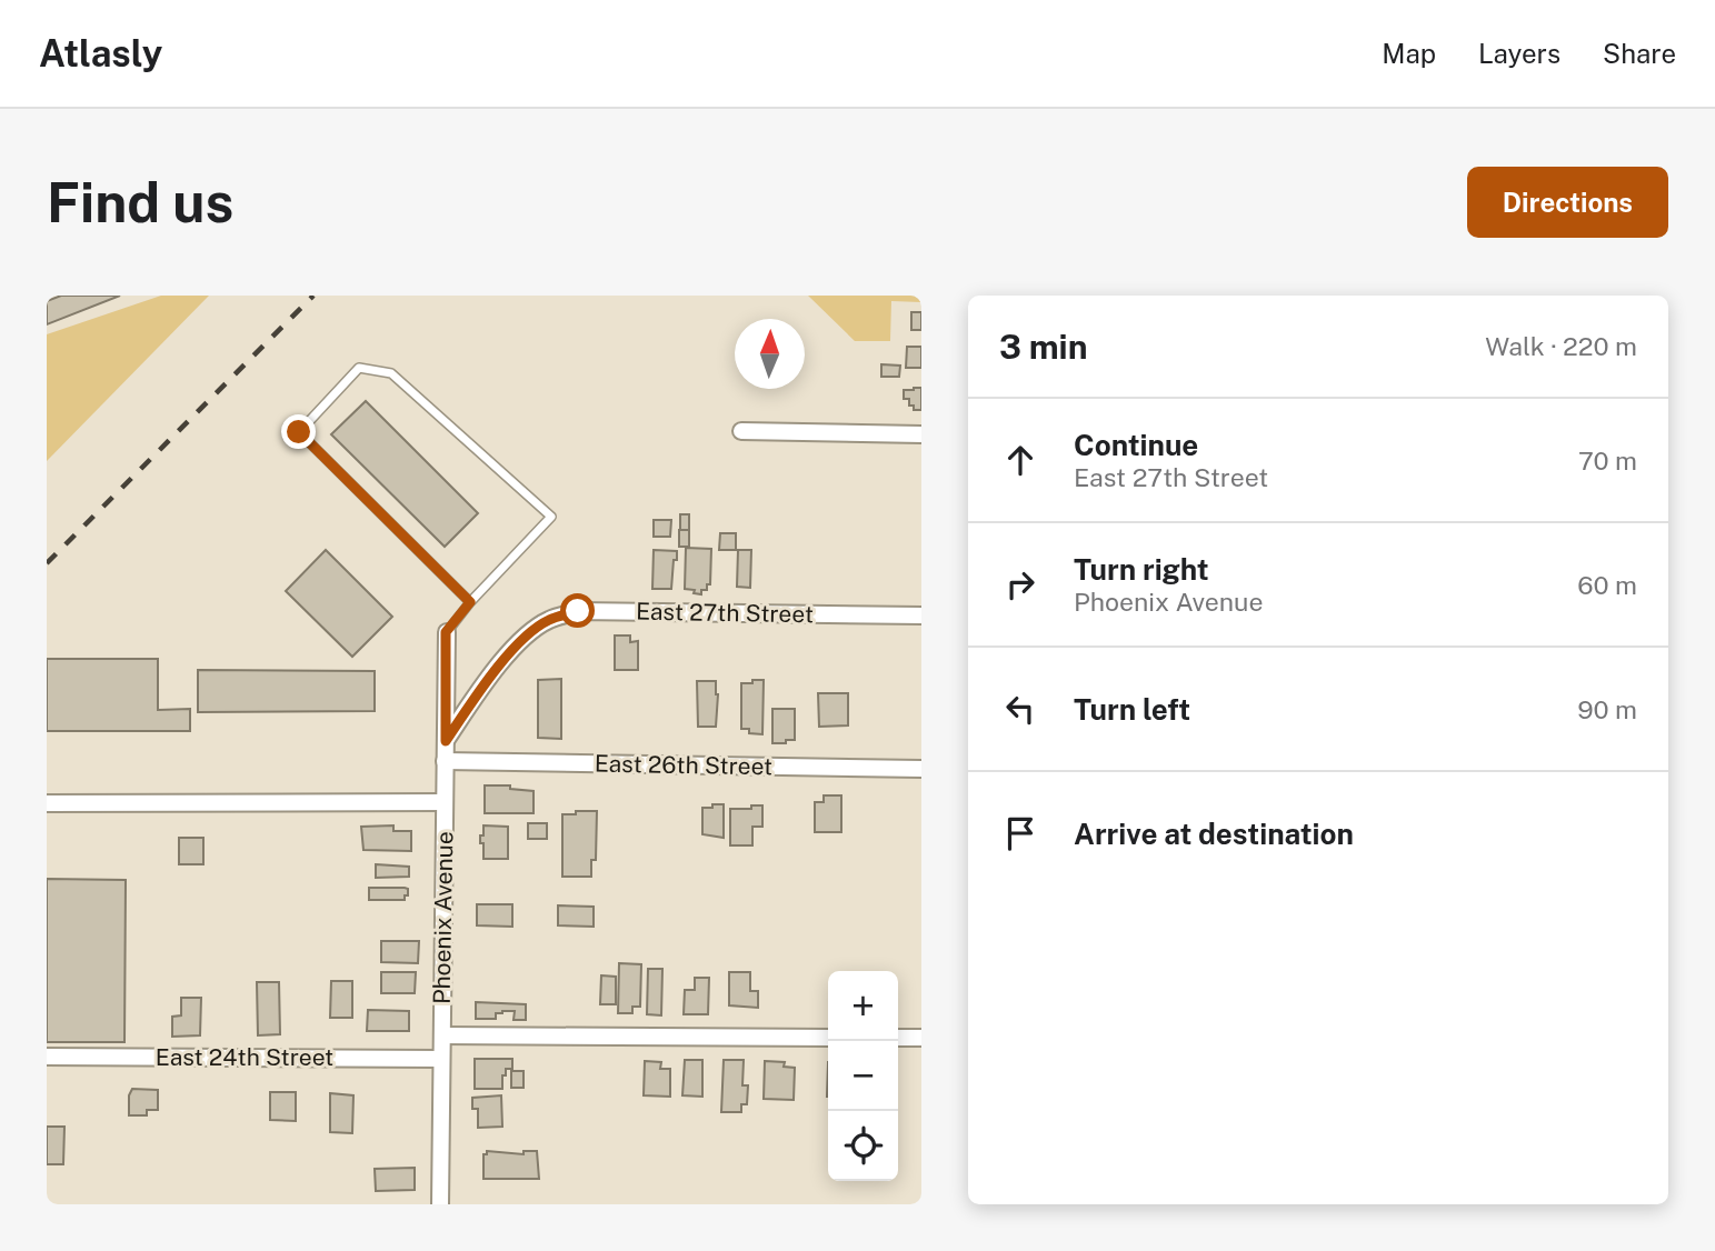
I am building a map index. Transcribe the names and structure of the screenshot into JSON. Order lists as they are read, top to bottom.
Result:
{
  "streets": {
    "street": [
      "East 27th Street",
      "East 26th Street",
      "Phoenix Avenue",
      "East 24th Street"
    ]
  },
  "crossings": [
    ["East 27th Street", "Phoenix Avenue"],
    ["East 26th Street", "Phoenix Avenue"],
    ["Phoenix Avenue", "East 24th Street"]
  ],
  "north": "top",
  "page": {
    "header": "Atlasly",
    "nav": ["Map", "Layers", "Share"],
    "buttons": "Directions",
    "title": "Find us",
    "heading": ["3 min", "Walk · 220 m"],
    "list": [
      ["Continue", "East 27th Street", "70 m"],
      ["Turn right", "Phoenix Avenue", "60 m"],
      ["Turn left", "90 m"],
      "Arrive at destination"
    ],
    "map_buttons": ["+", "−"]
  }
}
